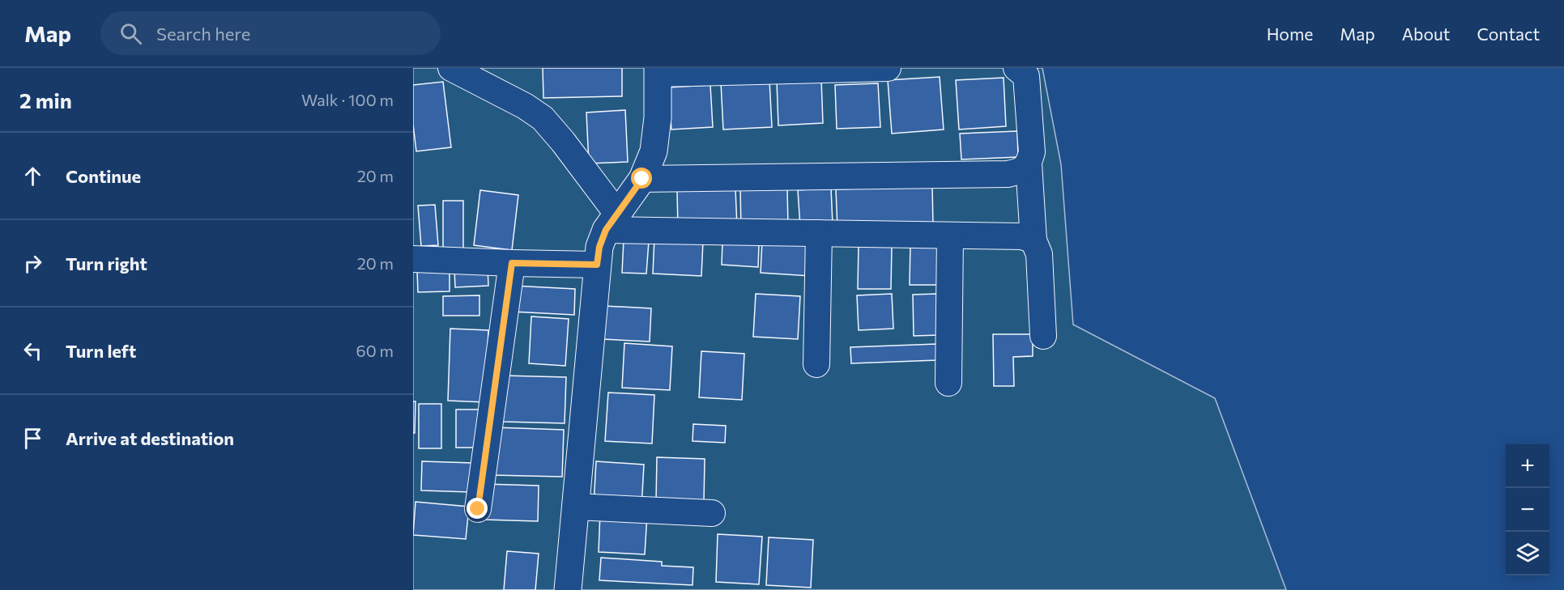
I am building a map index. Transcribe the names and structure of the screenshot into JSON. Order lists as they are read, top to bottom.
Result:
{
  "page": {
    "header": "Map",
    "search": "Search here",
    "nav": [
      "Home",
      "Map",
      "About",
      "Contact"
    ],
    "heading": ["2 min", "Walk · 100 m"],
    "list": [
      ["Continue", "20 m"],
      ["Turn right", "20 m"],
      ["Turn left", "60 m"],
      "Arrive at destination"
    ],
    "map_buttons": ["+", "−"]
  }
}
